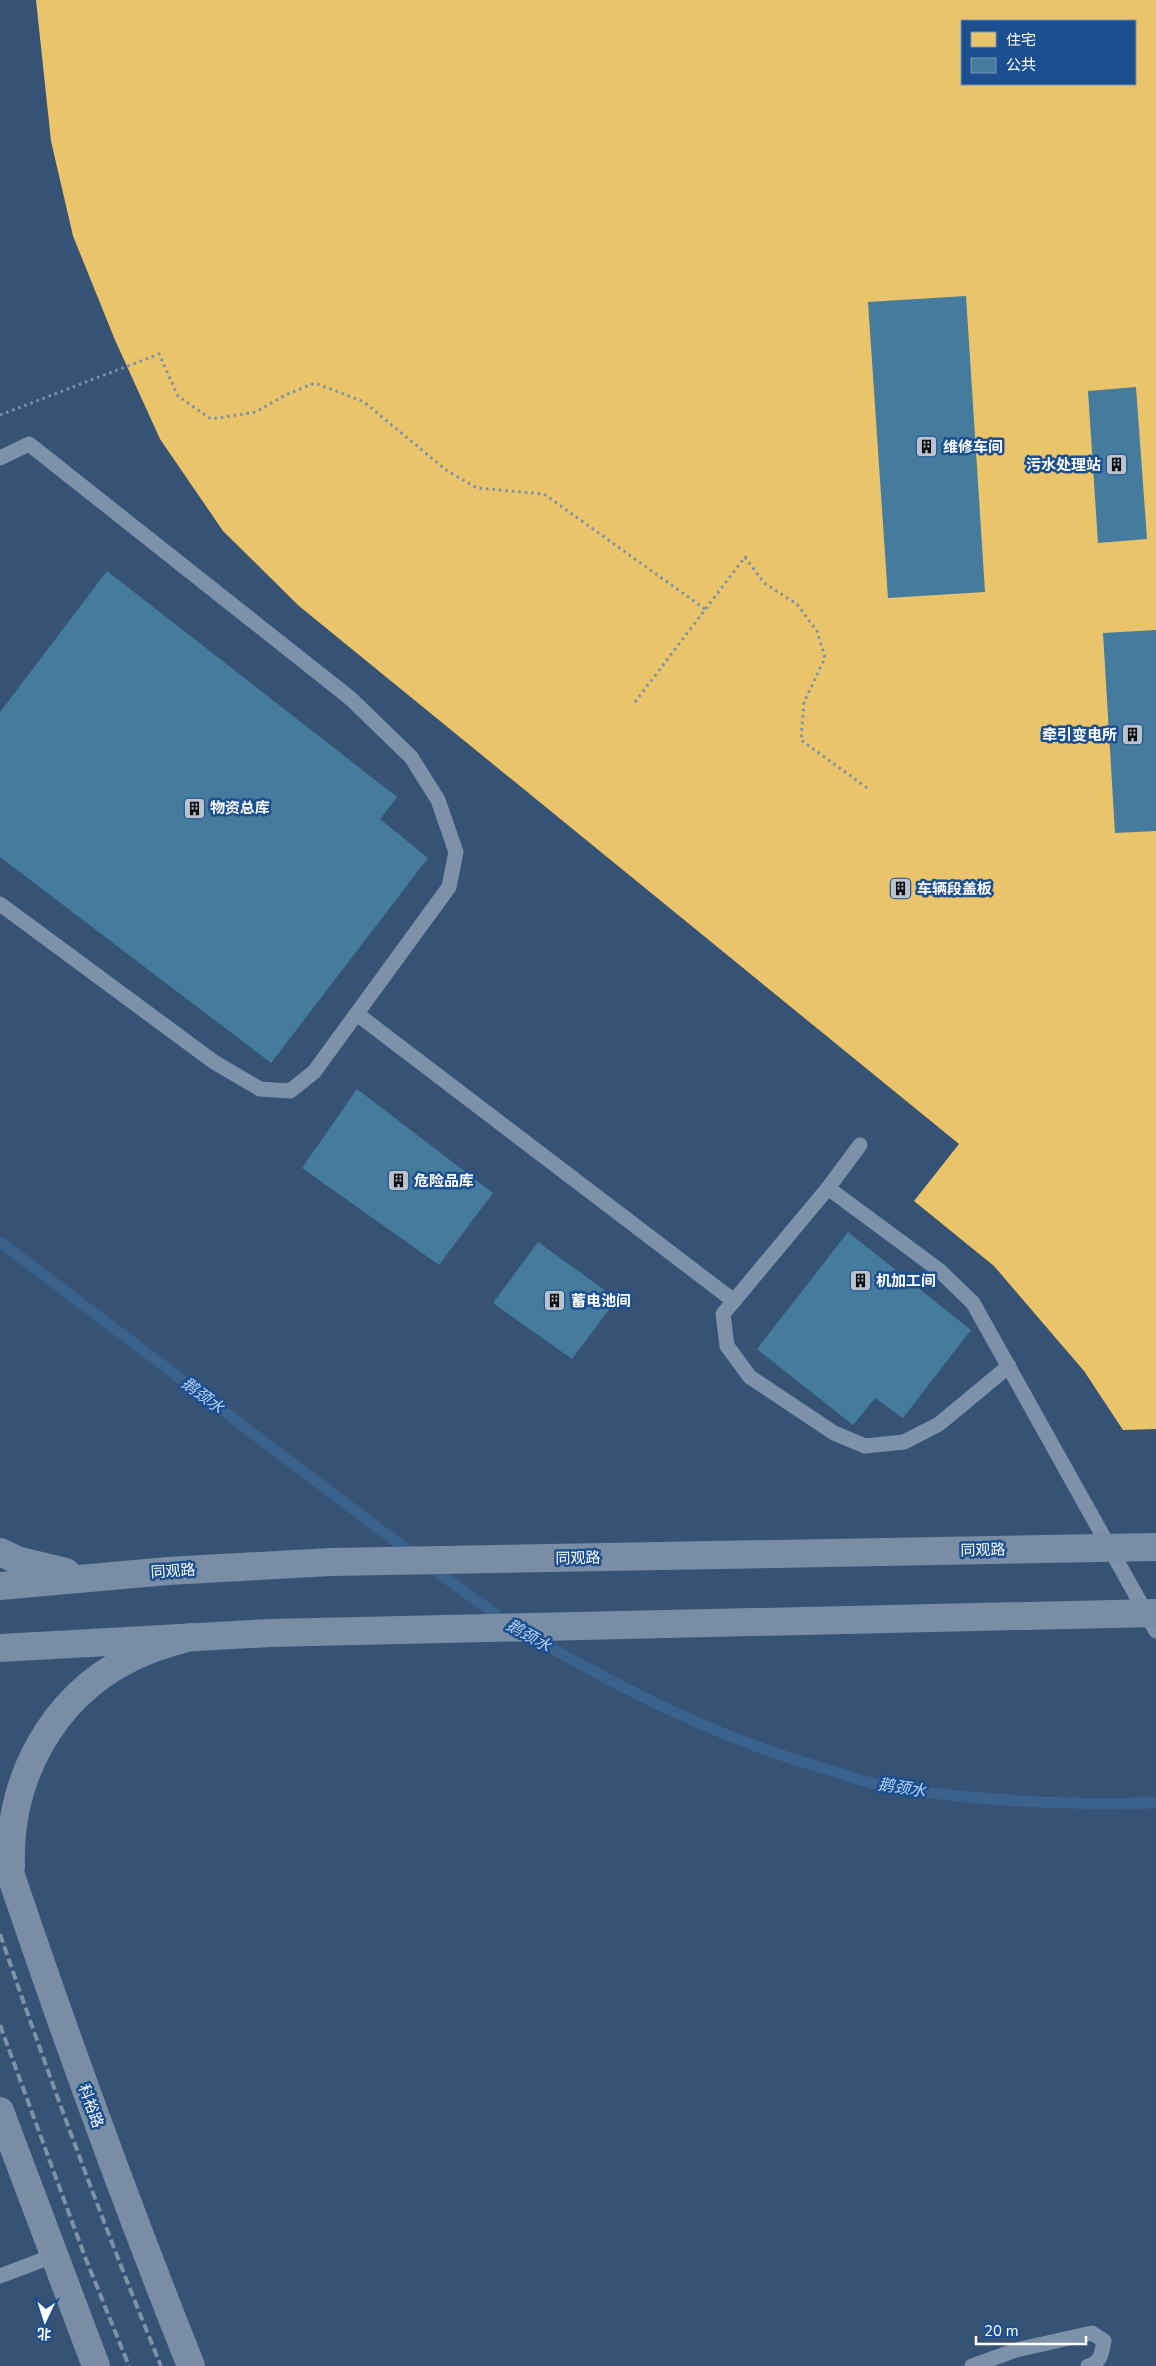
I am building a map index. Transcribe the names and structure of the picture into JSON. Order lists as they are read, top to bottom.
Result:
{
  "streets": {
    "street": ["同观路", "科裕路"]
  },
  "water": ["鹅颈水"],
  "places": {
    "building": [
      "维修车间",
      "污水处理站",
      "牵引变电所",
      "物资总库",
      "车辆段盖板",
      "危险品库",
      "机加工间",
      "蓄电池间"
    ]
  },
  "legend": ["住宅", "公共"],
  "scale_bar": "20 m",
  "north": "bottom"
}
